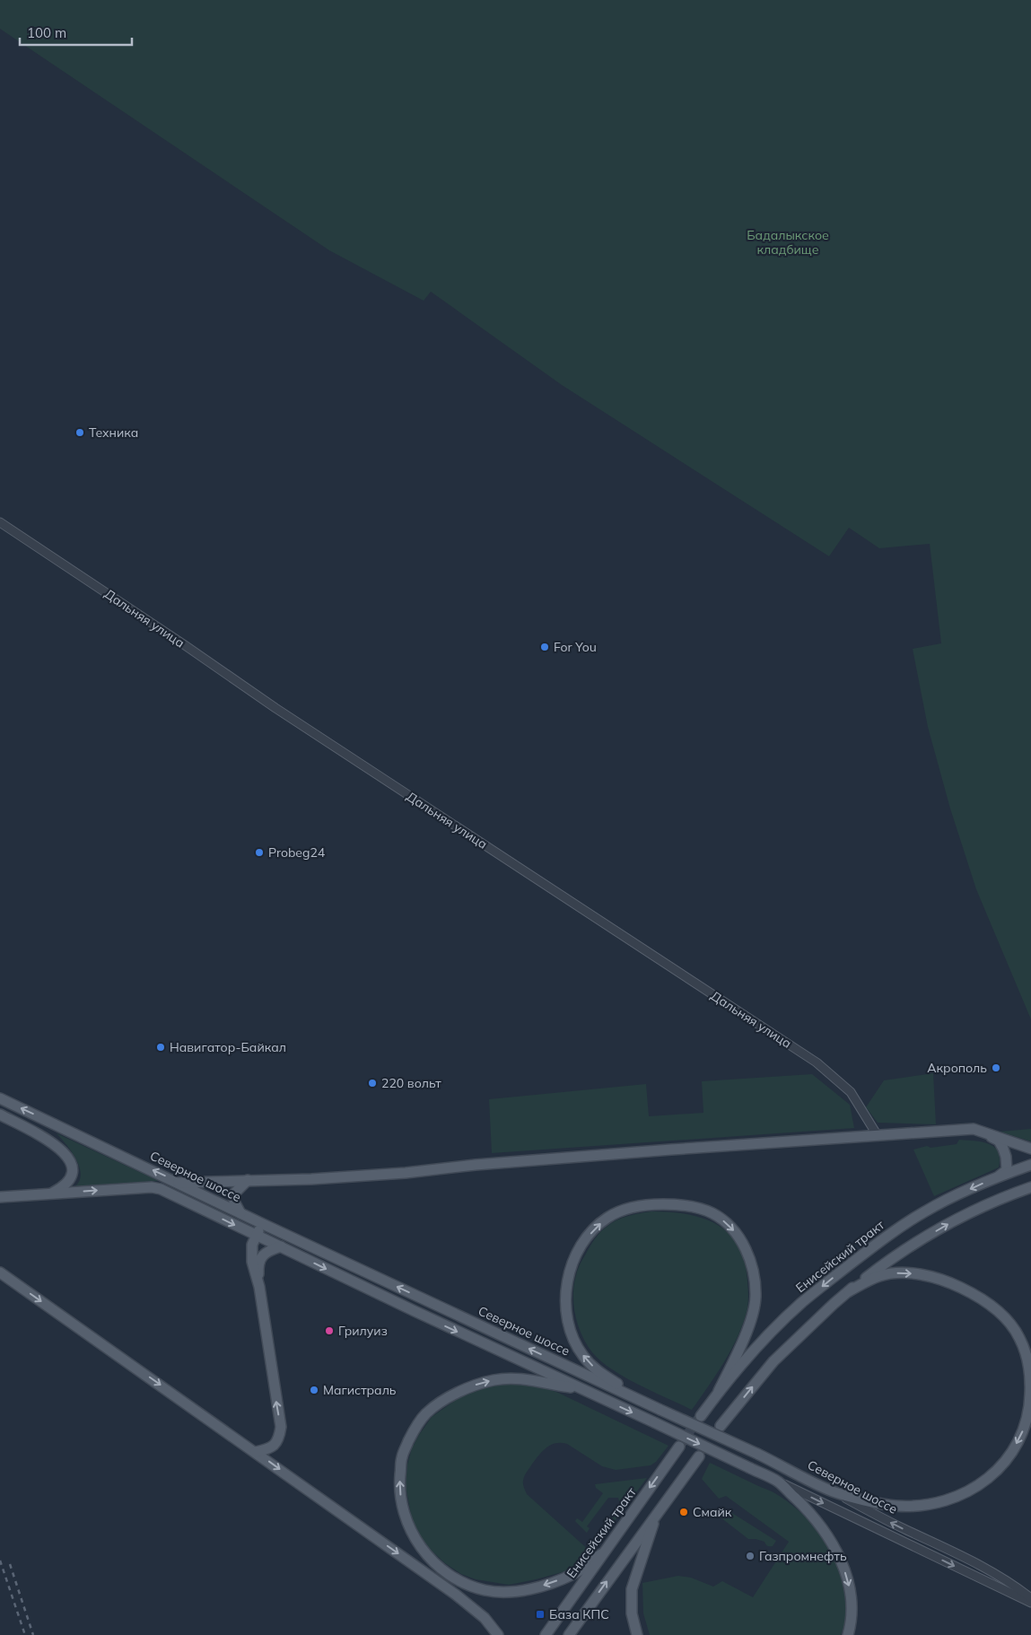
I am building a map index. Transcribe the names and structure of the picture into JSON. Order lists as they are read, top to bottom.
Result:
{
  "streets": {
    "main road": ["Северное шоссе", "Енисейский тракт"],
    "street": ["Дальняя улица"]
  },
  "parks": ["Бадалыкское кладбище"],
  "places": {
    "other": [
      "Техника",
      "For You",
      "Probeg24",
      "Навигатор-Байкал",
      "Акрополь",
      "220 вольт",
      "Грилуиз",
      "Магистраль",
      "Смайк",
      "Газпромнефть"
    ],
    "transit": ["База КПС"]
  },
  "scale_bar": "100 m"
}
